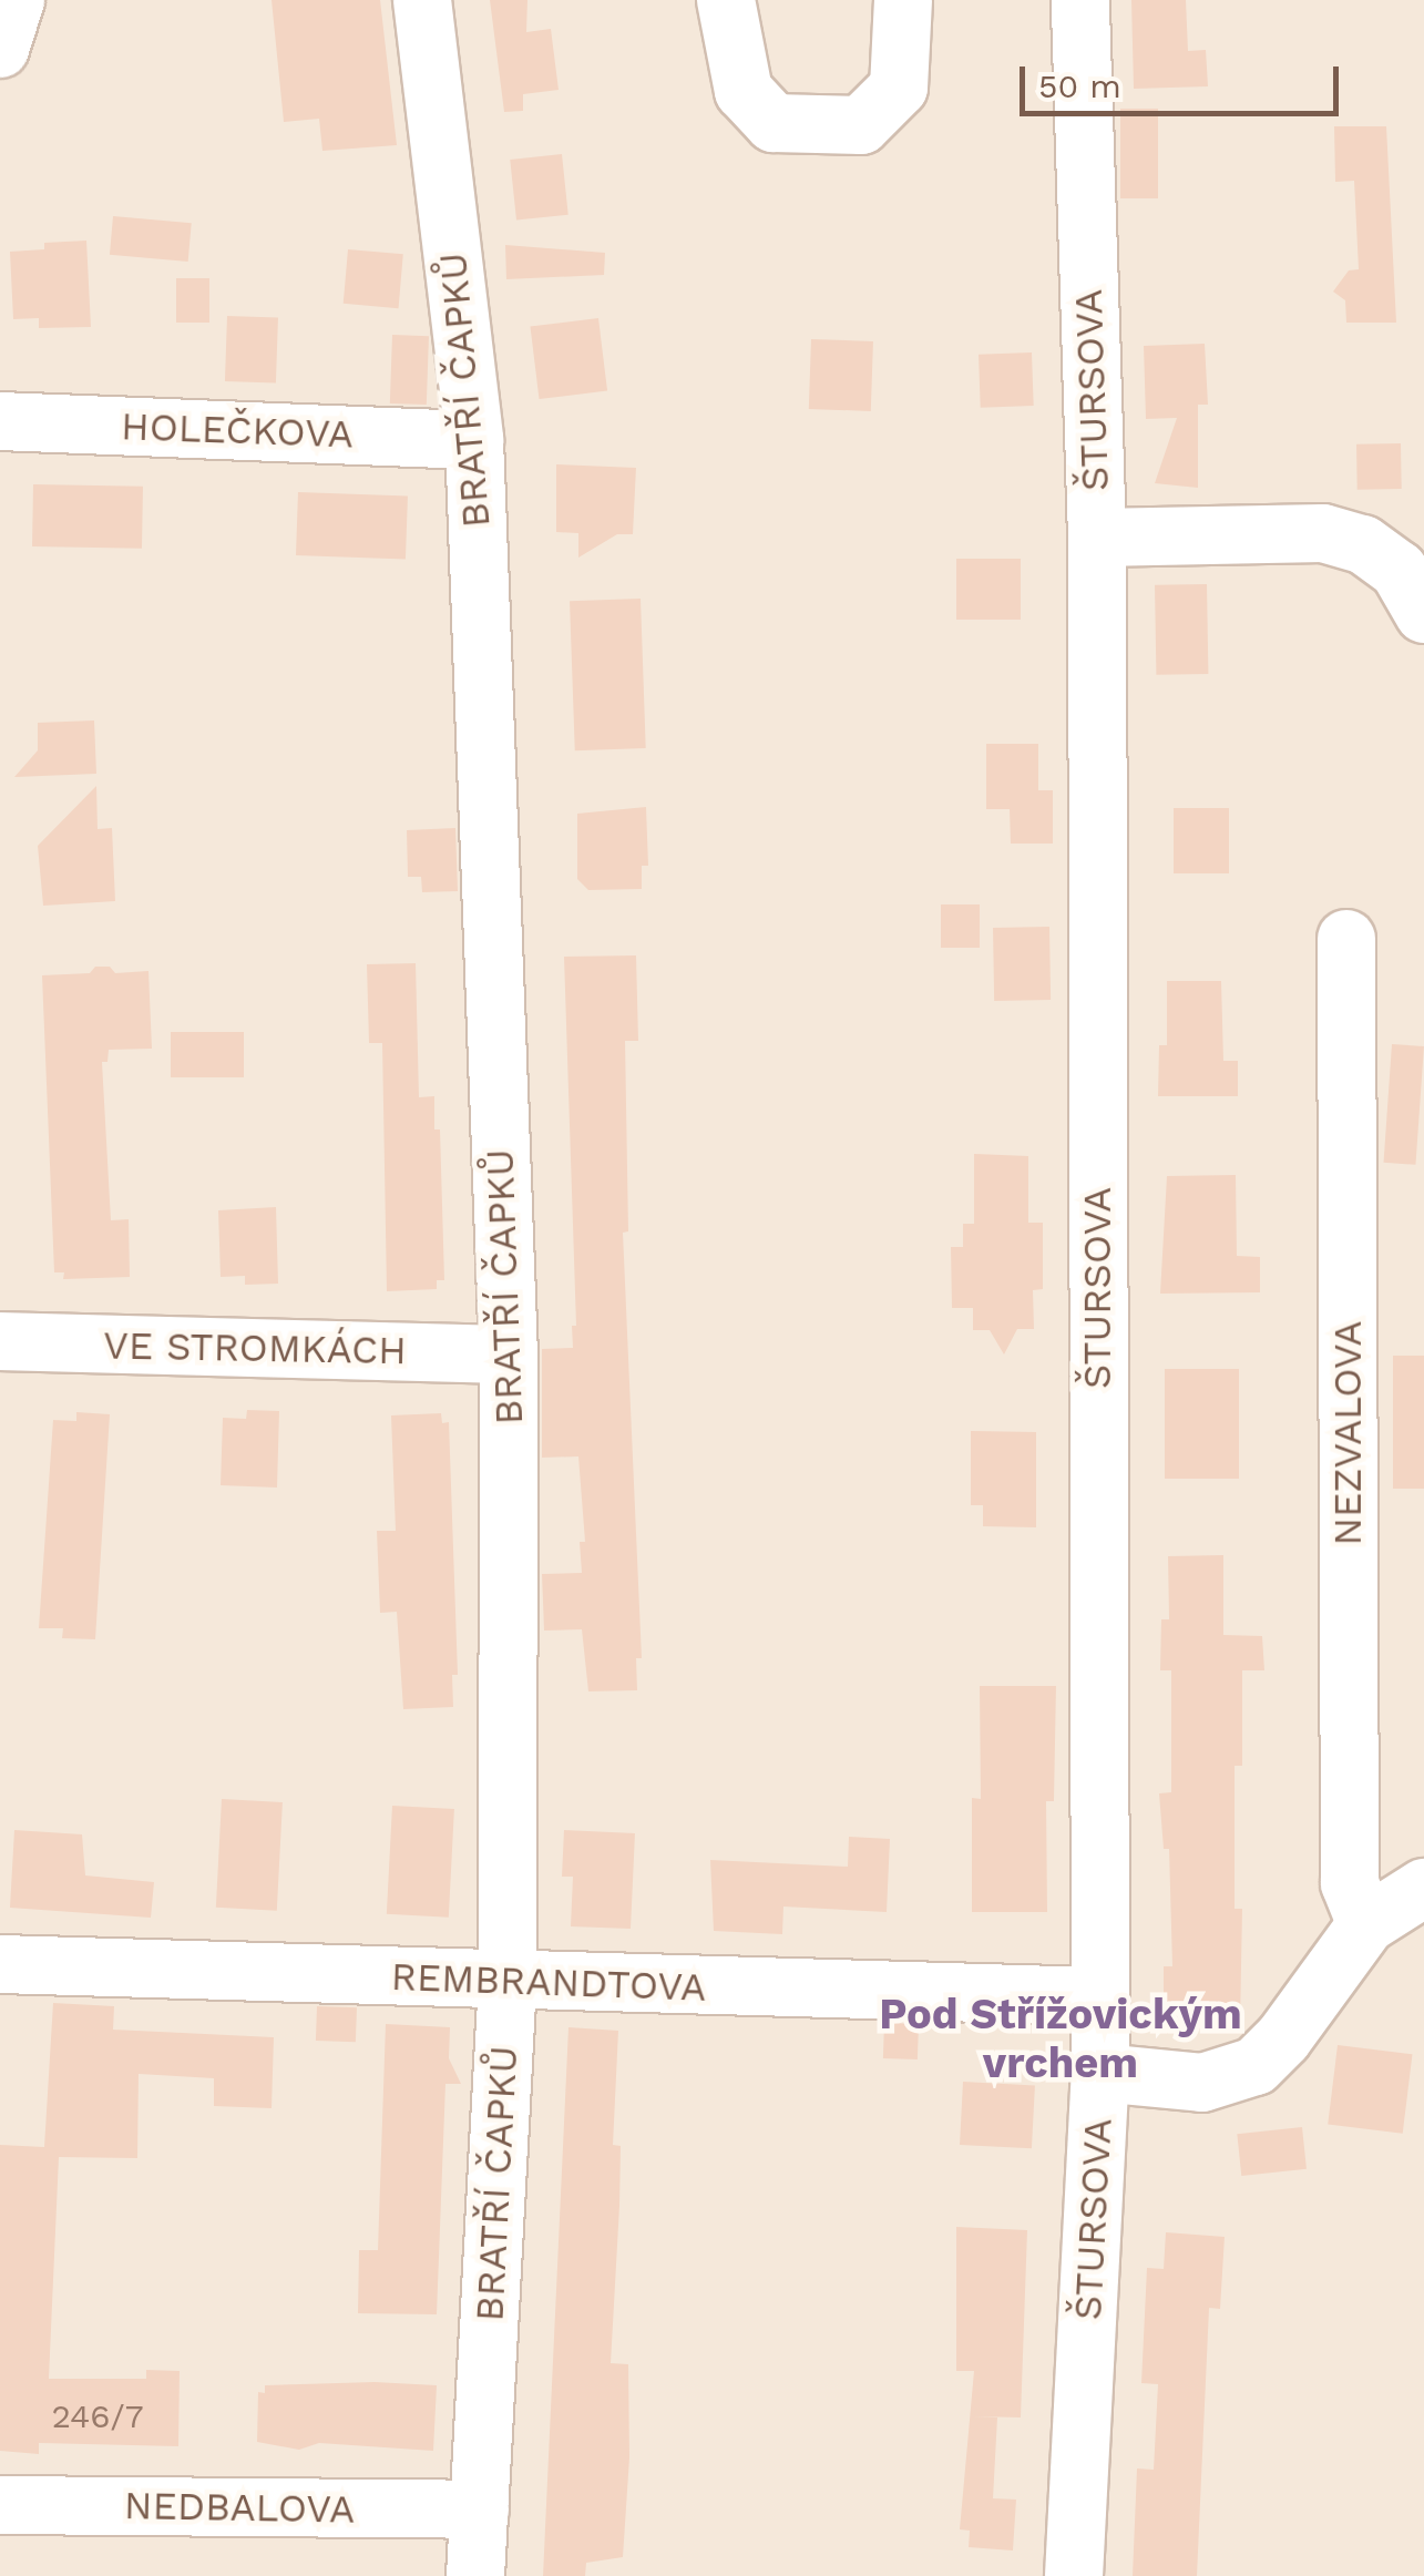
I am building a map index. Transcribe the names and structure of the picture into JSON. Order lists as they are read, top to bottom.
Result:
{
  "streets": {
    "street": [
      "BRATŘÍ ČAPKŮ",
      "ŠTURSOVA",
      "HOLEČKOVA",
      "VE STROMKÁCH",
      "NEZVALOVA",
      "REMBRANDTOVA",
      "NEDBALOVA"
    ]
  },
  "crossings": [
    ["BRATŘÍ ČAPKŮ", "HOLEČKOVA"],
    ["BRATŘÍ ČAPKŮ", "VE STROMKÁCH"],
    ["BRATŘÍ ČAPKŮ", "REMBRANDTOVA"],
    ["BRATŘÍ ČAPKŮ", "NEDBALOVA"],
    ["ŠTURSOVA", "REMBRANDTOVA"]
  ],
  "districts": ["Pod Střížovickým vrchem"],
  "house_numbers": ["246/7"],
  "scale_bar": "50 m"
}
